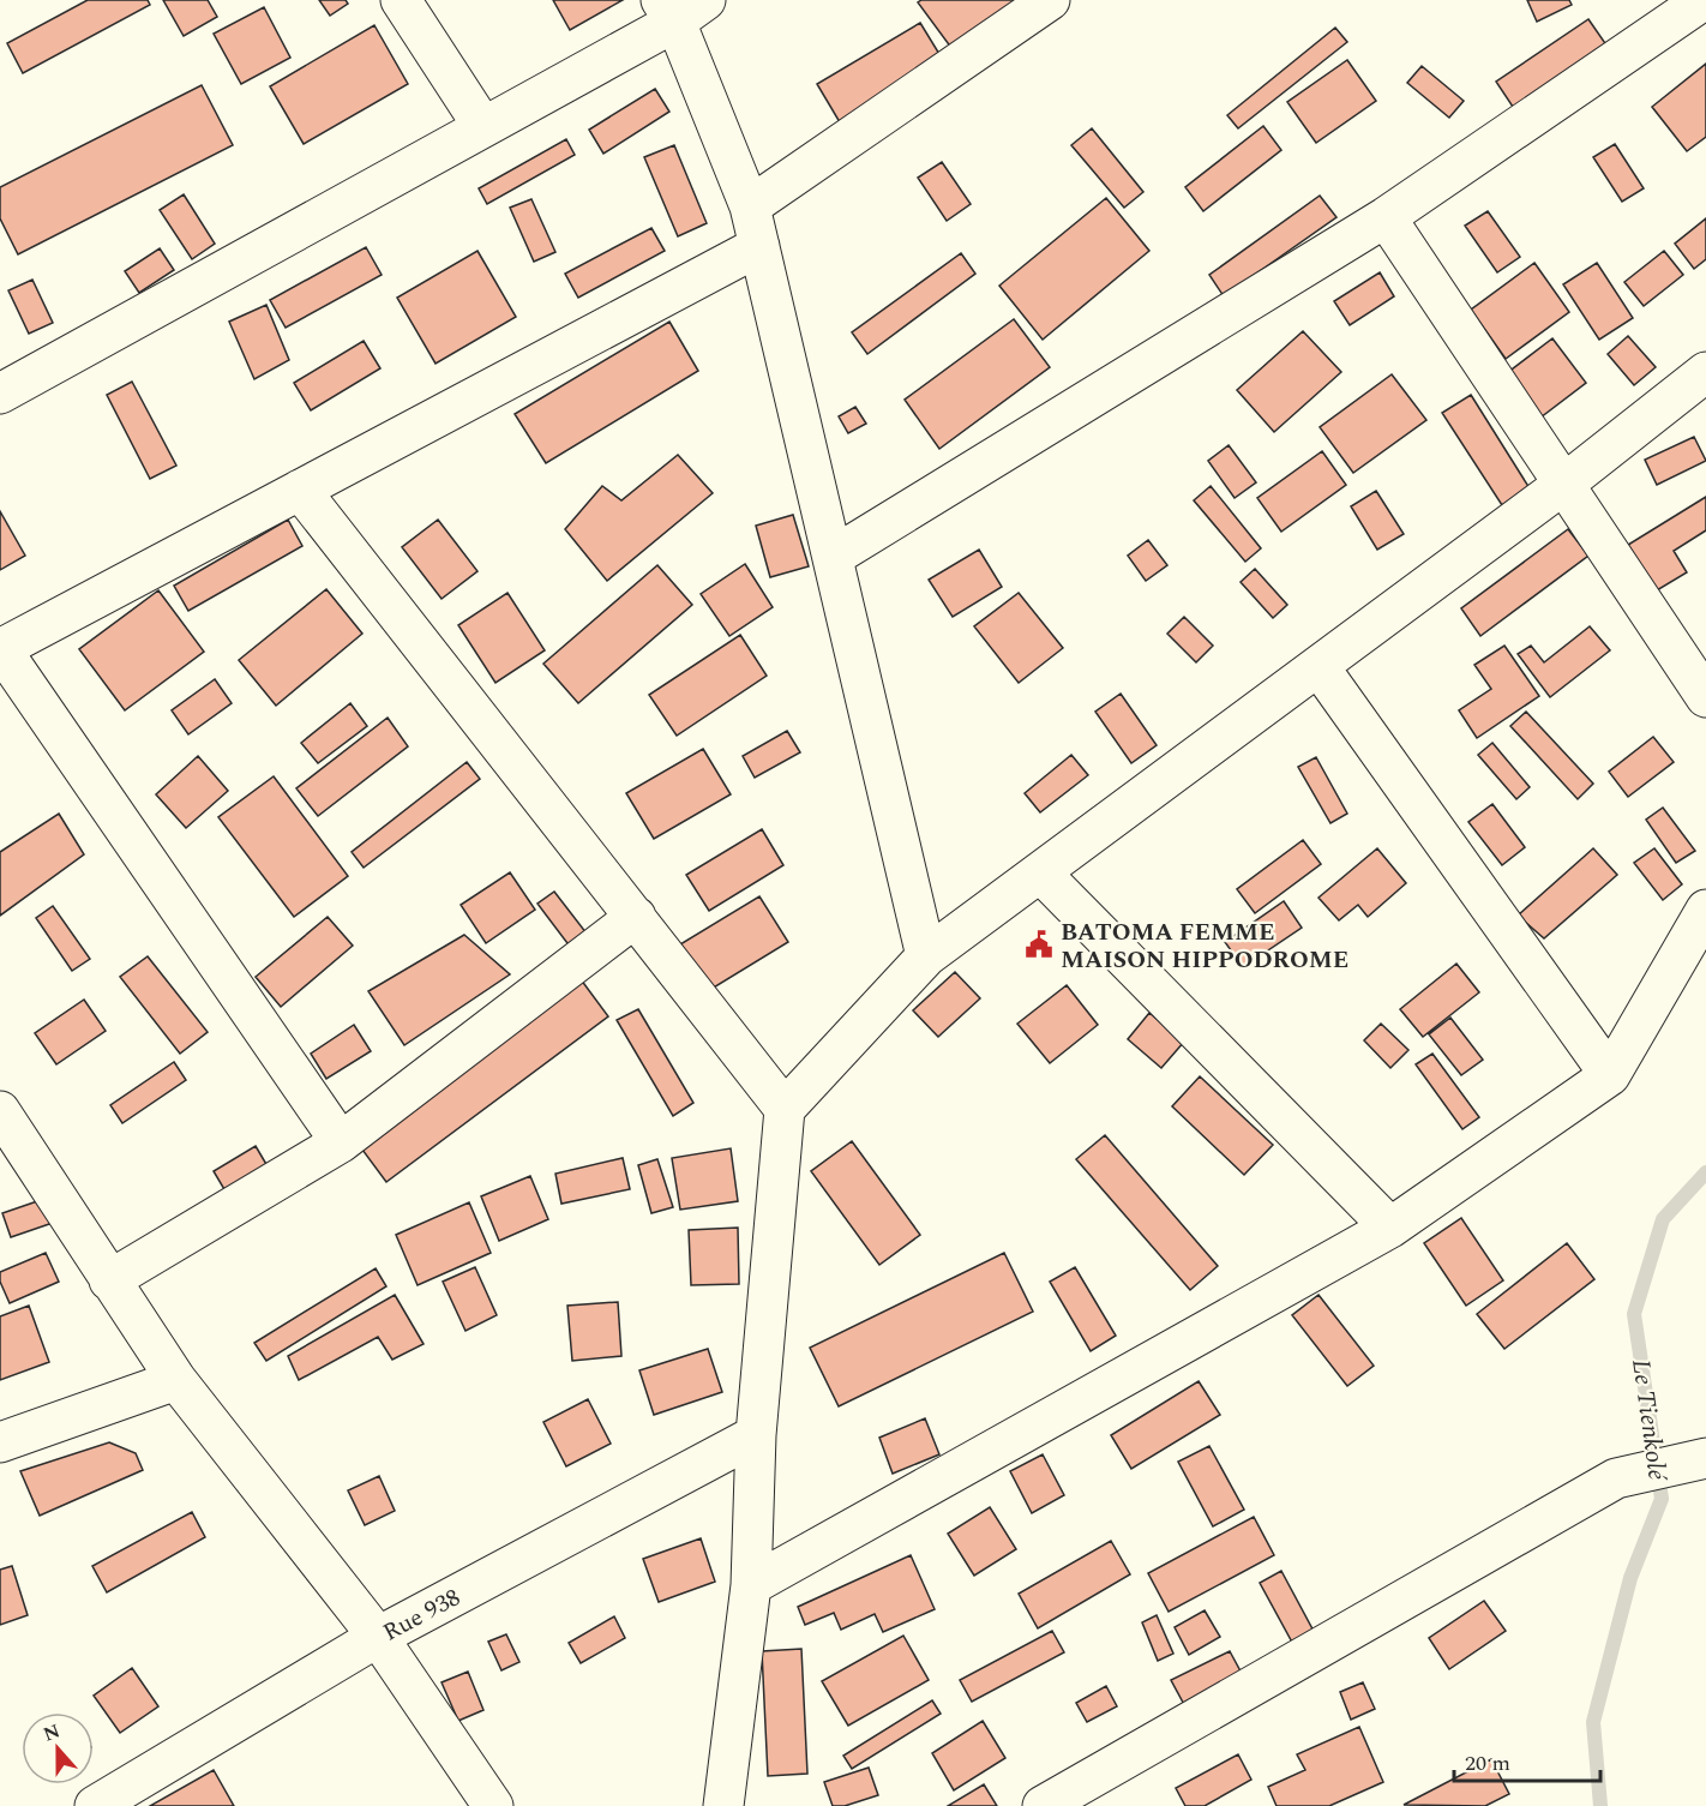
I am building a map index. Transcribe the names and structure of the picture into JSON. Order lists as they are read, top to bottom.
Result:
{
  "streets": {
    "street": ["Rue 938"]
  },
  "water": ["Le Tienkolé"],
  "places": {
    "public building": ["BATOMA FEMME MAISON HIPPODROME"]
  },
  "scale_bar": "20 m",
  "north": "top"
}
